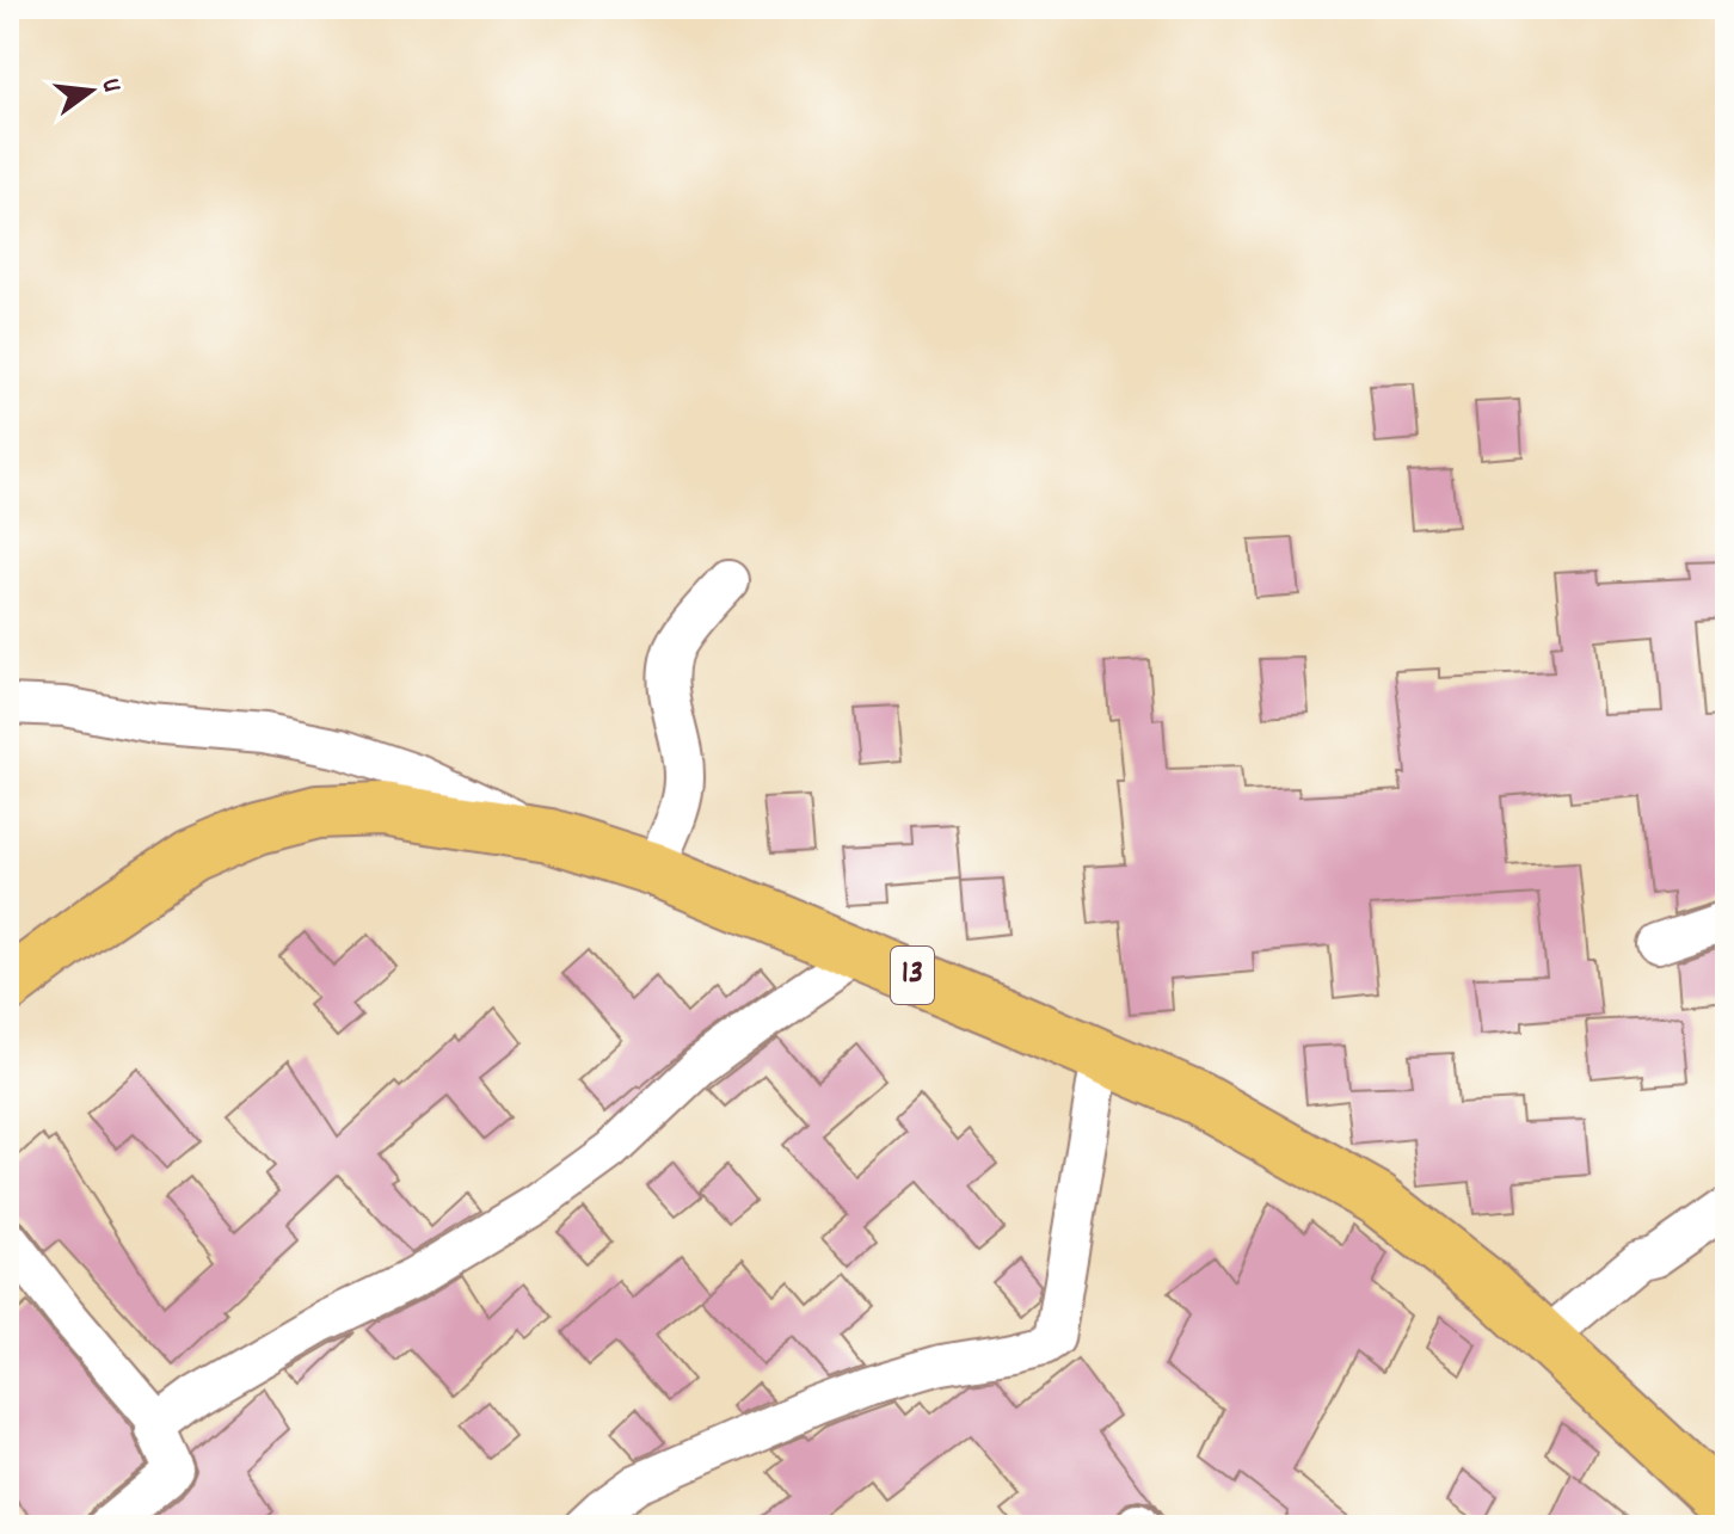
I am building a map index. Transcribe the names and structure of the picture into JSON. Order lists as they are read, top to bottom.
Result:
{
  "streets": {
    "highway": ["13"]
  },
  "north": "right"
}
